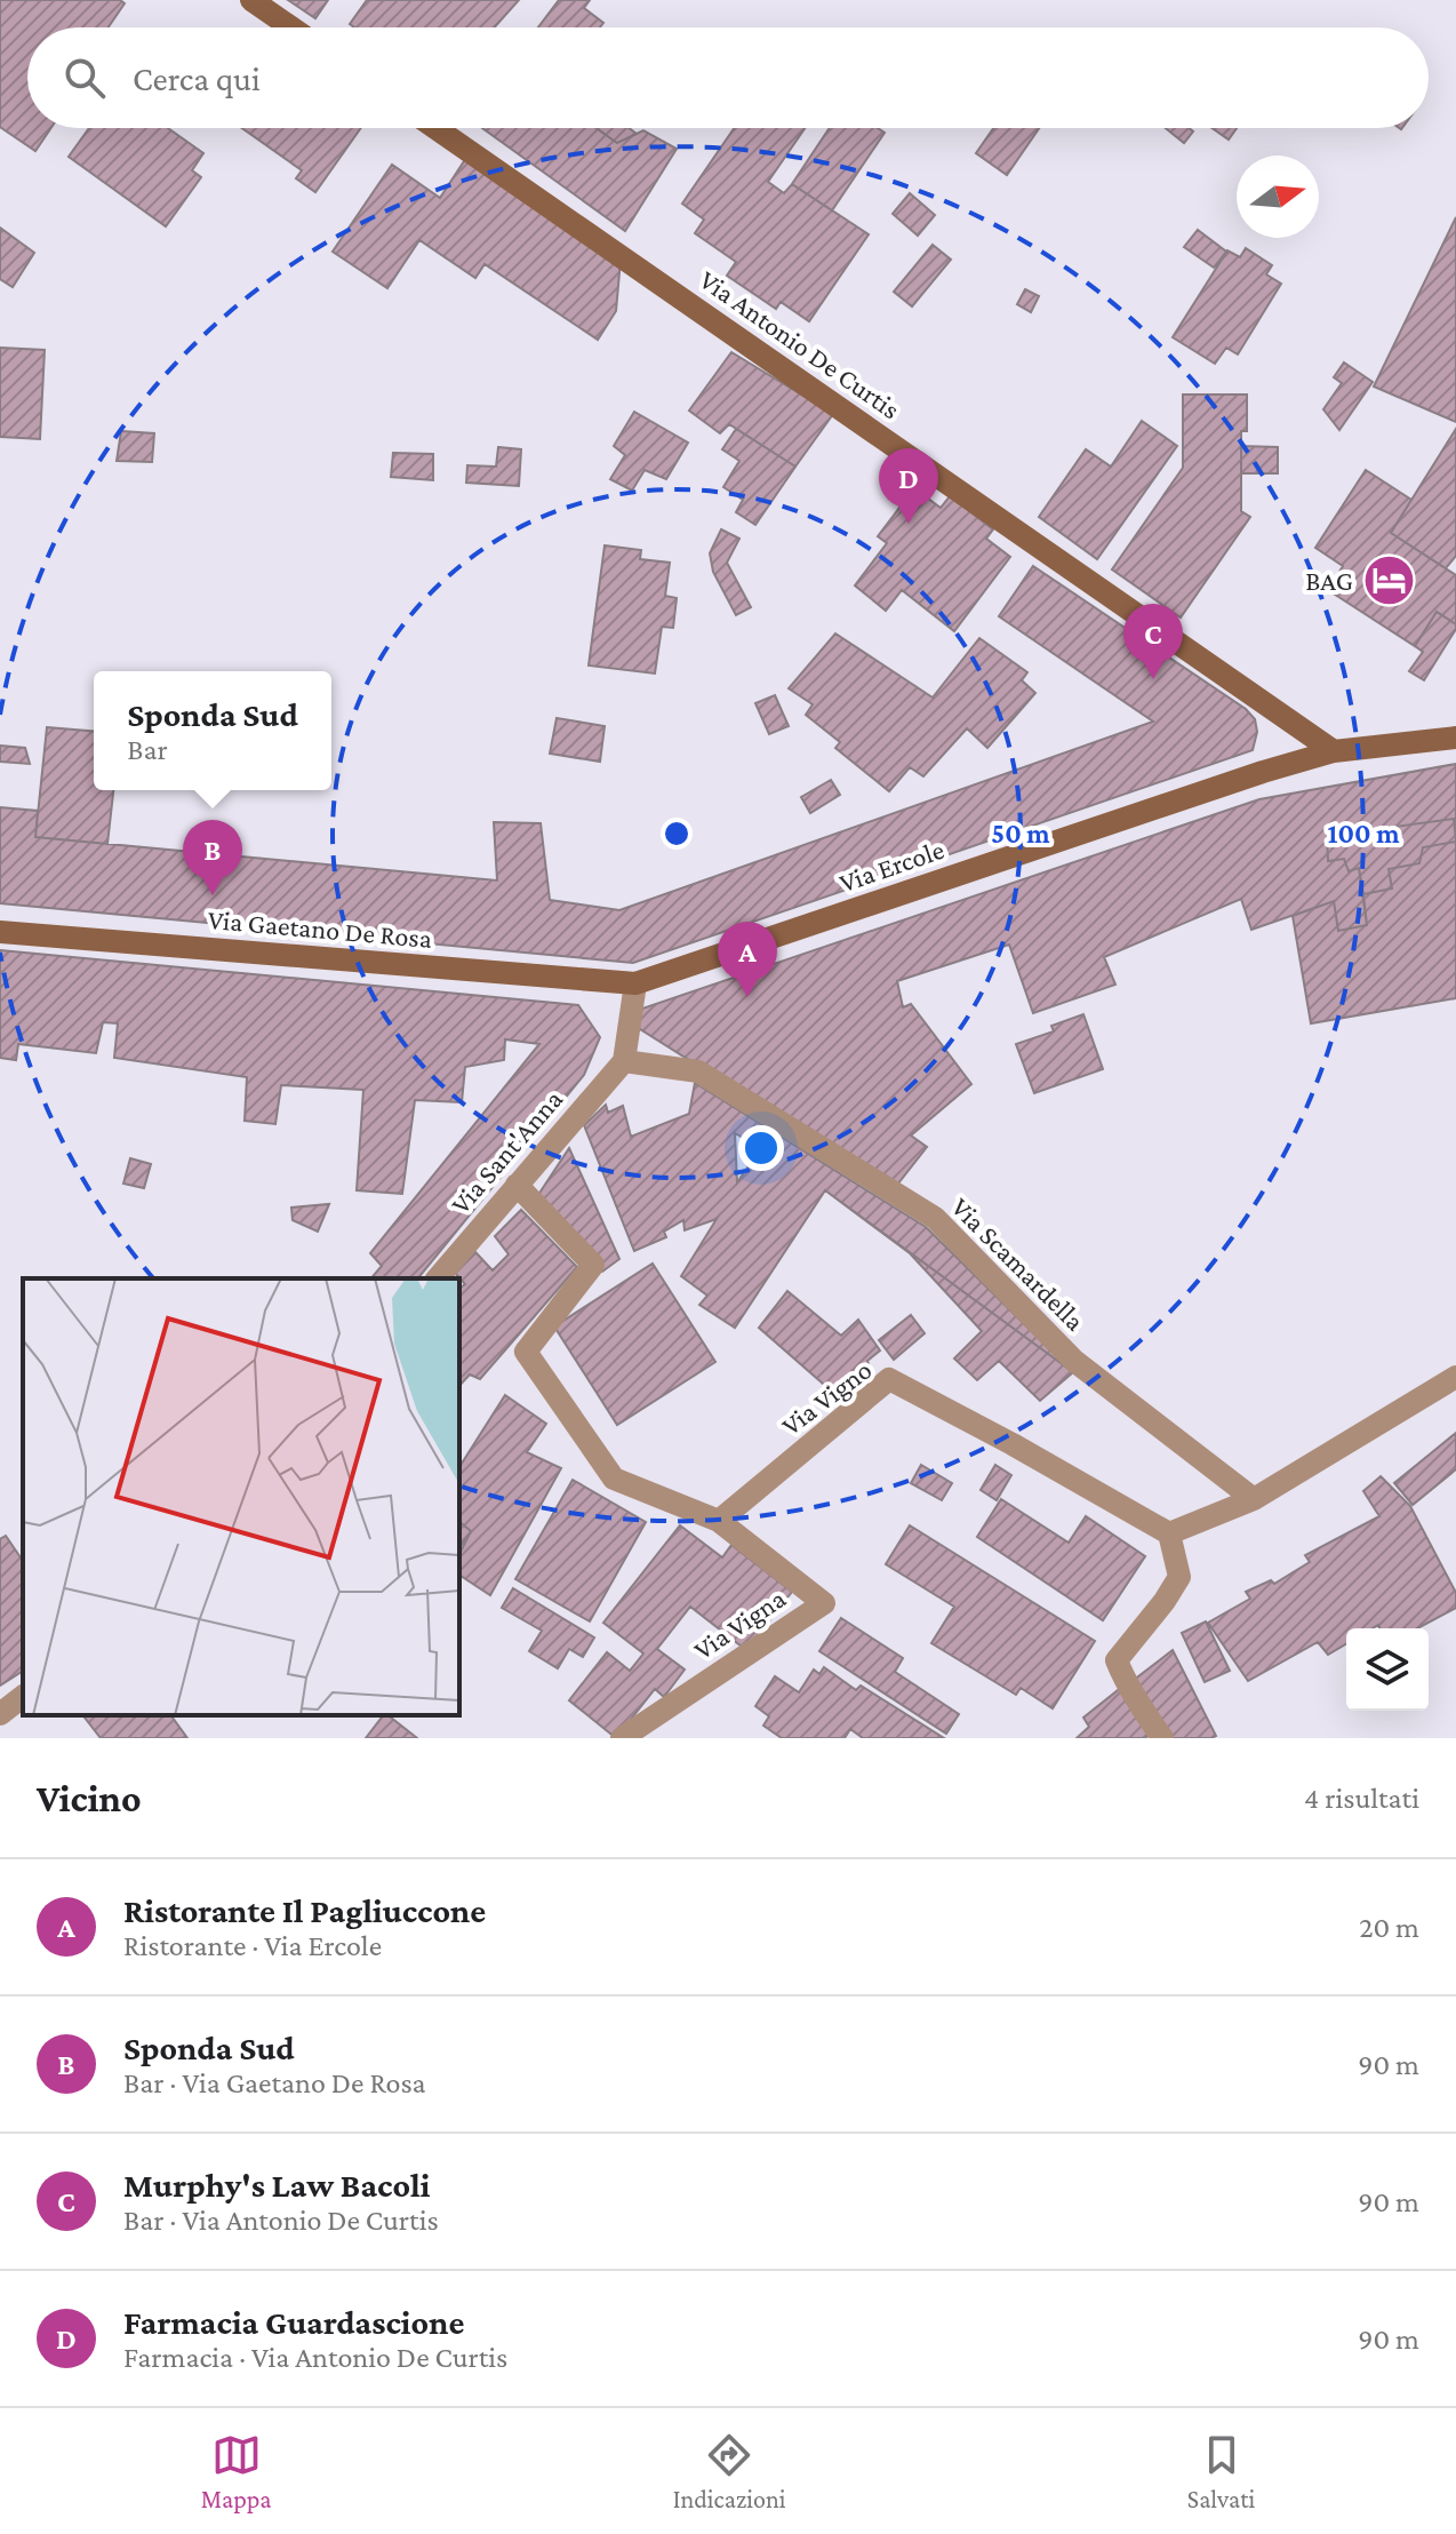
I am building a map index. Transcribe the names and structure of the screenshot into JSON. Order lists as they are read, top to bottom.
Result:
{
  "streets": {
    "street": [
      "Via Antonio De Curtis",
      "Via Ercole",
      "Via Gaetano De Rosa",
      "Via Sant'Anna",
      "Via Scamardella",
      "Via Vigno",
      "Via Vigna"
    ]
  },
  "crossings": [
    ["Via Antonio De Curtis", "Via Ercole"],
    ["Via Ercole", "Via Gaetano De Rosa"],
    ["Via Sant'Anna", "Via Scamardella"],
    ["Via Vigno", "Via Vigna"]
  ],
  "places": {
    "hotel": ["BAG"]
  },
  "north": "right",
  "page": {
    "search": "Cerca qui",
    "pins": [
      "D",
      "C",
      "B",
      "A"
    ],
    "popup": ["Sponda Sud", "Bar"],
    "heading": ["Vicino", "4 risultati"],
    "list": [
      {
        "mark": "A",
        "name": "Ristorante Il Pagliuccone",
        "note": "Ristorante · Via Ercole",
        "value": "20 m"
      },
      {
        "mark": "B",
        "name": "Sponda Sud",
        "note": "Bar · Via Gaetano De Rosa",
        "value": "90 m"
      },
      {
        "mark": "C",
        "name": "Murphy's Law Bacoli",
        "note": "Bar · Via Antonio De Curtis",
        "value": "90 m"
      },
      {
        "mark": "D",
        "name": "Farmacia Guardascione",
        "note": "Farmacia · Via Antonio De Curtis",
        "value": "90 m"
      }
    ],
    "nav": ["Mappa", "Indicazioni", "Salvati"]
  },
  "rings": ["50 m", "100 m"]
}
